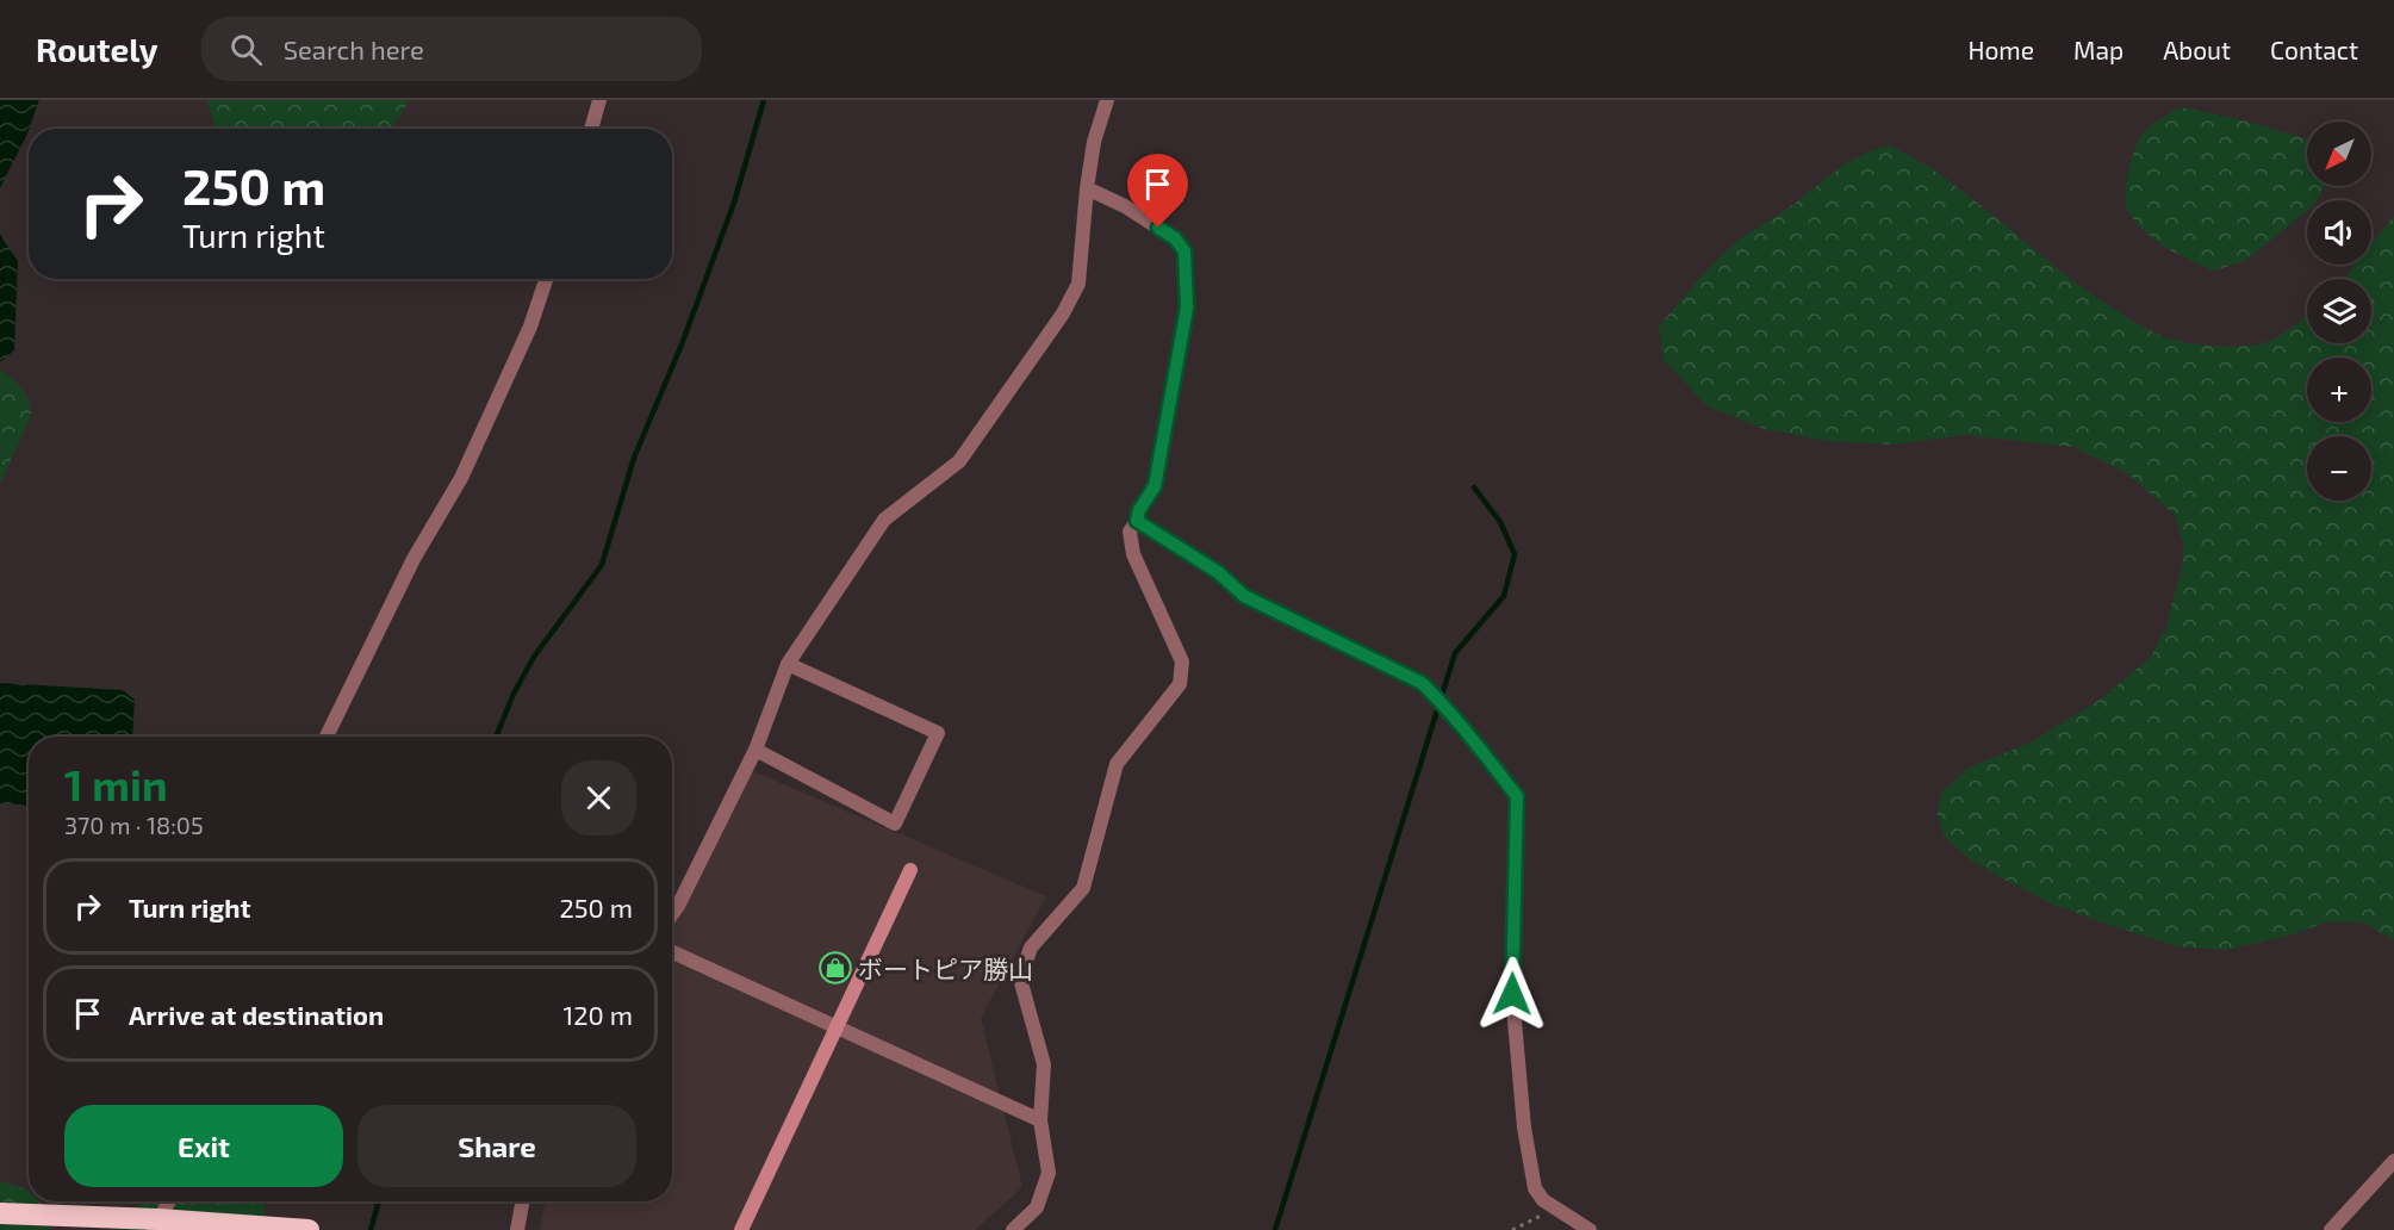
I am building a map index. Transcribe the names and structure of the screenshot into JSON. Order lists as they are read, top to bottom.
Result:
{
  "places": {
    "shop": ["ボートピア勝山"]
  },
  "north": "bottom left",
  "page": {
    "header": "Routely",
    "search": "Search here",
    "nav": [
      "Home",
      "Map",
      "About",
      "Contact"
    ],
    "map_buttons": ["+", "−"],
    "turn": ["250 m", "Turn right"],
    "heading": ["1 min", "370 m · 18:05"],
    "list": [
      {
        "name": "Turn right",
        "value": "250 m"
      },
      {
        "name": "Arrive at destination",
        "value": "120 m"
      }
    ],
    "buttons": ["Exit", "Share"]
  }
}
